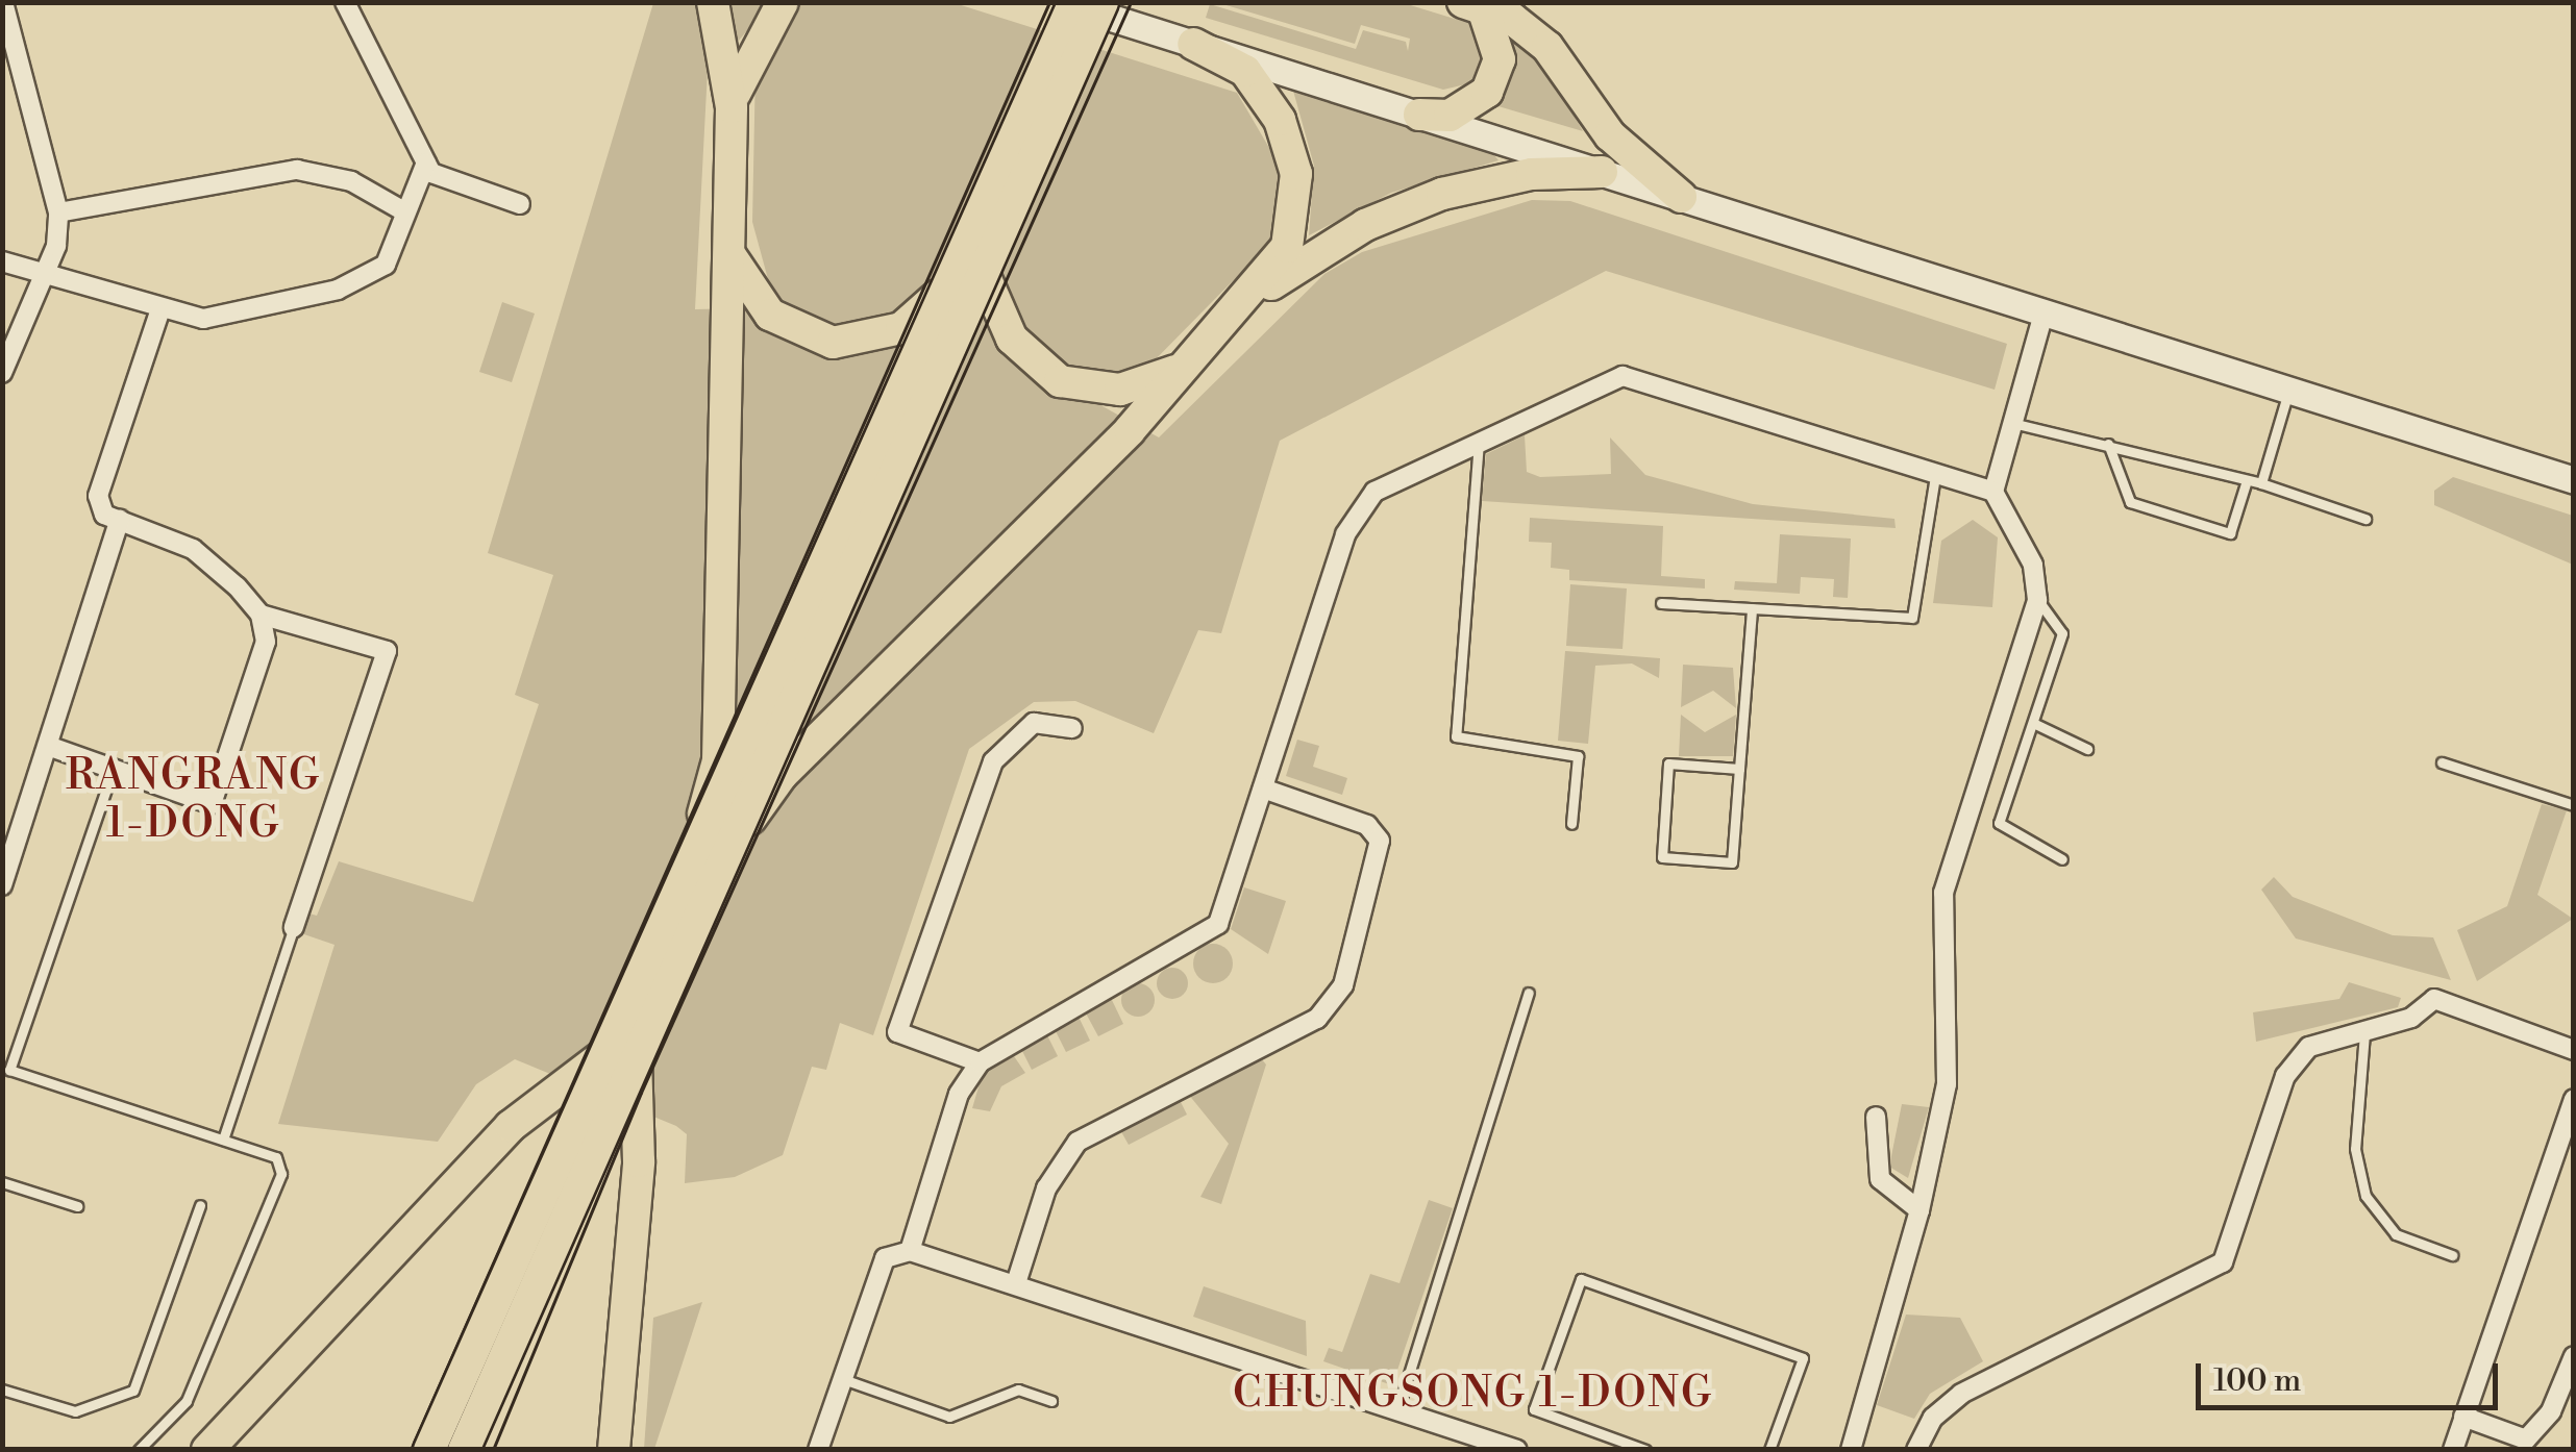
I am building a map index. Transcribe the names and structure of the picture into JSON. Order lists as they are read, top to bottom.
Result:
{
  "districts": ["RANGRANG 1-DONG", "CHUNGSONG 1-DONG"],
  "scale_bar": "100 m"
}
